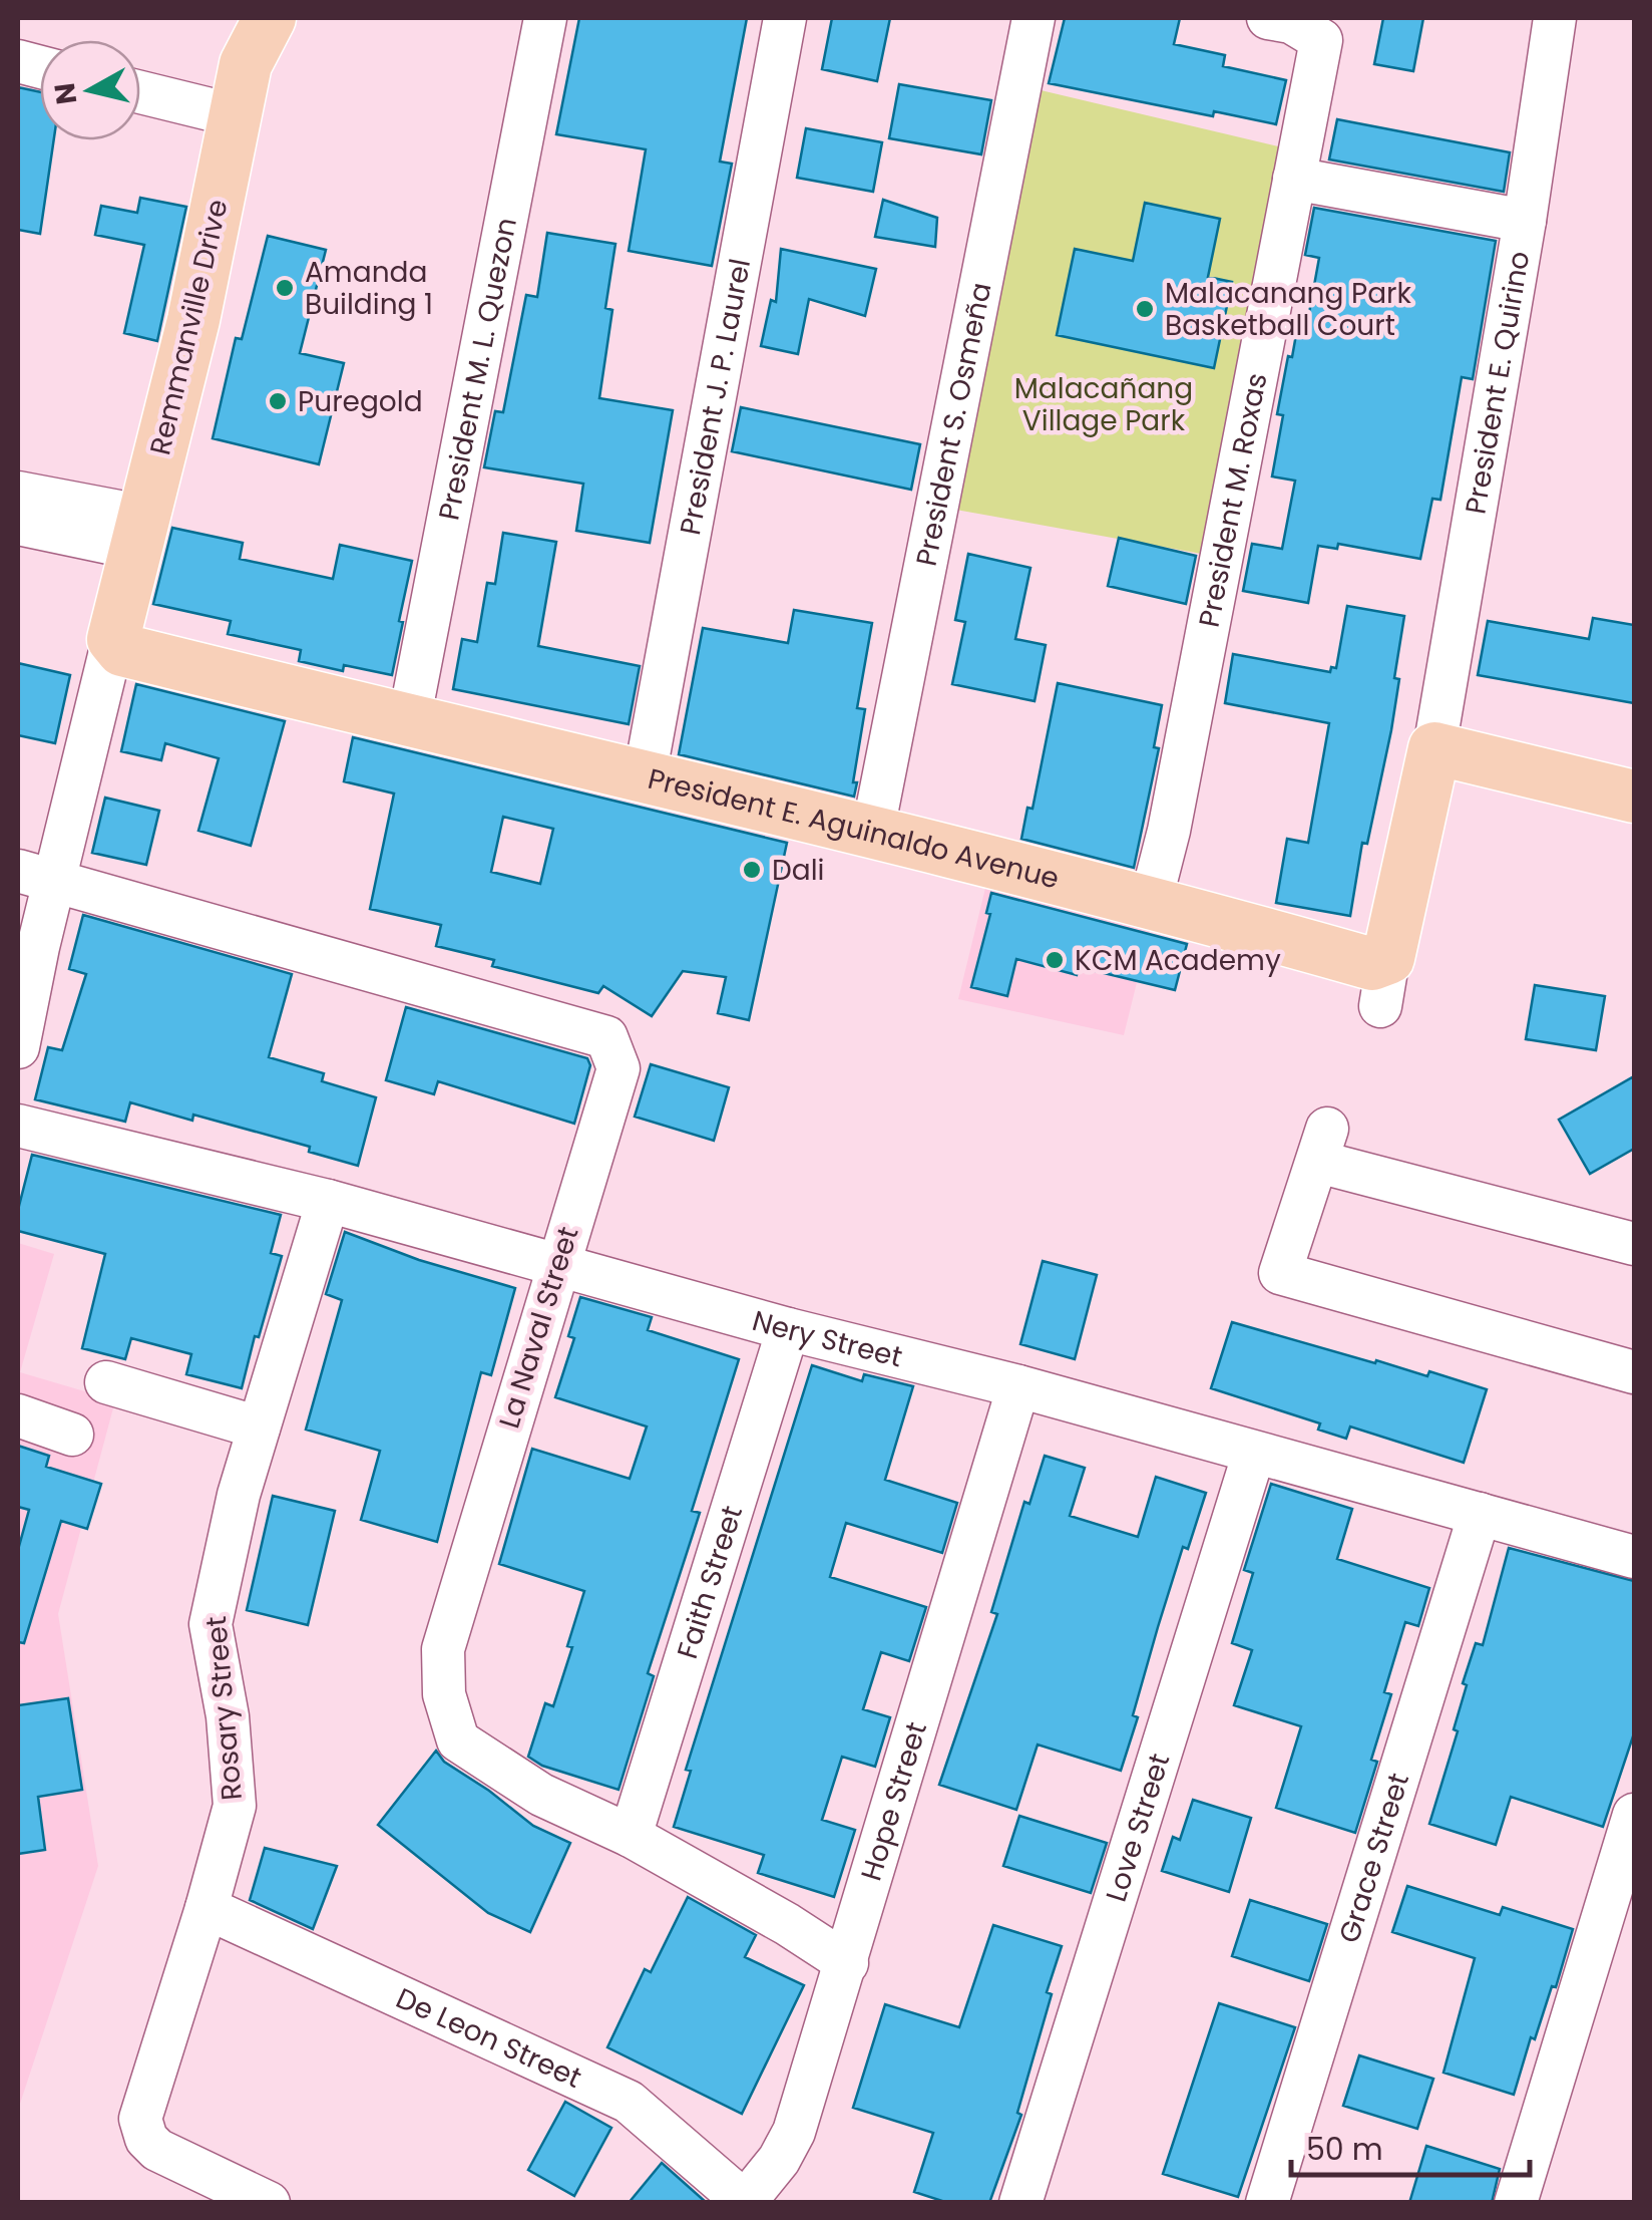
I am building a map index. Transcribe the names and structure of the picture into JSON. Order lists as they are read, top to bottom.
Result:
{
  "streets": {
    "main road": ["Remmanville Drive", "President E. Aguinaldo Avenue"],
    "street": [
      "President M. L. Quezon",
      "President E. Quirino",
      "President J. P. Laurel",
      "President S. Osmeña",
      "President M. Roxas",
      "La Naval Street",
      "Nery Street",
      "Faith Street",
      "Rosary Street",
      "Hope Street",
      "Love Street",
      "Grace Street",
      "De Leon Street"
    ]
  },
  "crossings": [
    ["Remmanville Drive", "President E. Aguinaldo Avenue"],
    ["President M. L. Quezon", "President E. Aguinaldo Avenue"],
    ["President E. Quirino", "President E. Aguinaldo Avenue"],
    ["President J. P. Laurel", "President E. Aguinaldo Avenue"],
    ["President S. Osmeña", "President E. Aguinaldo Avenue"],
    ["President M. Roxas", "President E. Aguinaldo Avenue"],
    ["La Naval Street", "Nery Street"],
    ["La Naval Street", "Faith Street"],
    ["La Naval Street", "Hope Street"],
    ["Nery Street", "Faith Street"],
    ["Nery Street", "Rosary Street"],
    ["Nery Street", "Hope Street"],
    ["Nery Street", "Love Street"],
    ["Nery Street", "Grace Street"],
    ["Rosary Street", "De Leon Street"],
    ["Hope Street", "De Leon Street"]
  ],
  "parks": ["Malacañang Village Park"],
  "places": [
    "Amanda Building 1",
    "Malacanang Park Basketball Court",
    "Puregold",
    "Dali",
    "KCM Academy"
  ],
  "scale_bar": "50 m",
  "north": "left"
}
